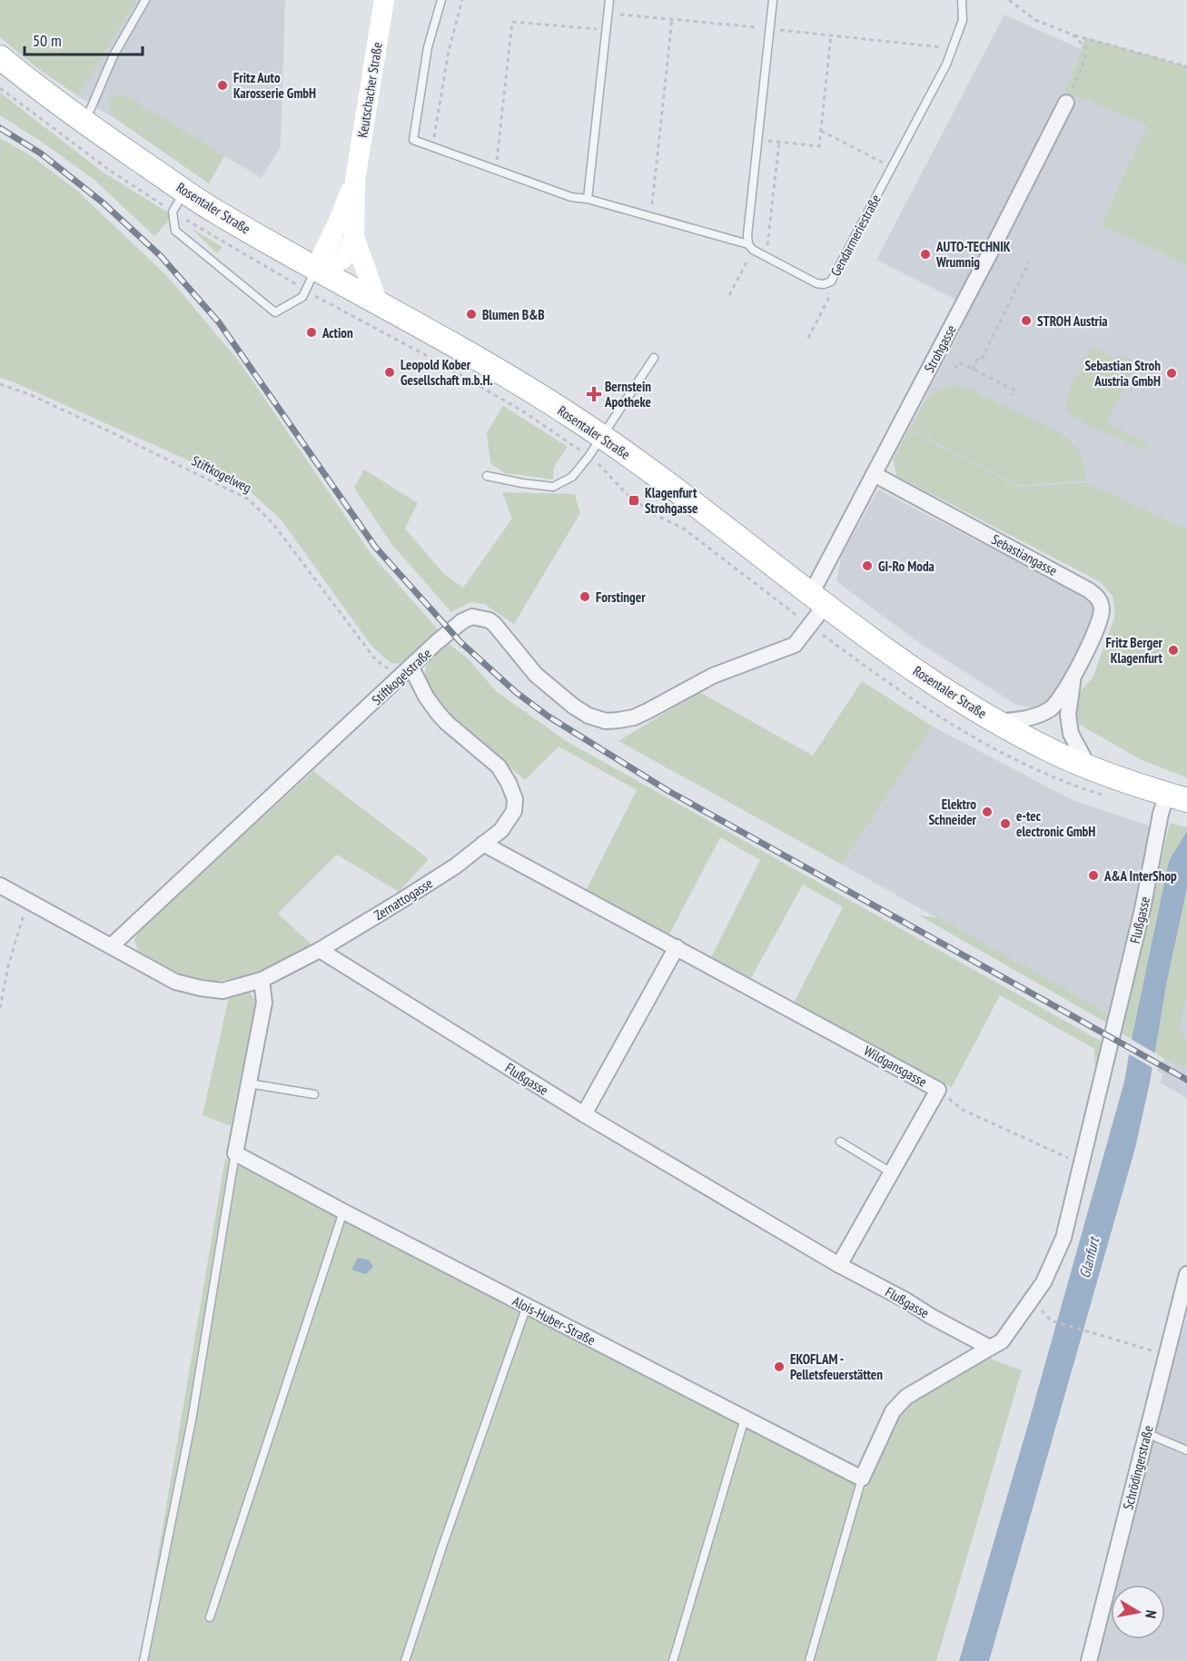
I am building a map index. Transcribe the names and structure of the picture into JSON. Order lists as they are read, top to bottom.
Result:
{
  "streets": {
    "main road": ["Keutschacher Straße", "Rosentaler Straße"],
    "street": [
      "Strohgasse",
      "Sebastiangasse",
      "Stiftkogelstraße",
      "Zernattogasse",
      "Flußgasse",
      "Wildgansgasse",
      "Alois-Huber-Straße",
      "Schrödingerstraße"
    ],
    "lane": ["Gendarmeriestraße"],
    "path": ["Stiftkogelweg"]
  },
  "crossings": [
    ["Rosentaler Straße", "Strohgasse"],
    ["Rosentaler Straße", "Sebastiangasse"],
    ["Rosentaler Straße", "Stiftkogelstraße"],
    ["Rosentaler Straße", "Flußgasse"],
    ["Strohgasse", "Sebastiangasse"],
    ["Strohgasse", "Stiftkogelstraße"],
    ["Stiftkogelweg", "Stiftkogelstraße"],
    ["Stiftkogelweg", "Zernattogasse"],
    ["Stiftkogelstraße", "Zernattogasse"],
    ["Zernattogasse", "Flußgasse"],
    ["Zernattogasse", "Wildgansgasse"],
    ["Flußgasse", "Wildgansgasse"]
  ],
  "water": ["Glanfurt"],
  "places": {
    "other": [
      "Fritz Auto Karosserie GmbH",
      "AUTO-TECHNIK Wrumnig",
      "Blumen B&B",
      "STROH Austria",
      "Action",
      "Leopold Kober Gesellschaft m.b.H.",
      "Sebastian Stroh Austria GmbH",
      "GI-Ro Moda",
      "Forstinger",
      "Fritz Berger Klagenfurt",
      "Elektro Schneider",
      "e-tec electronic GmbH",
      "A&A InterShop",
      "EKOFLAM - Pelletsfeuerstätten"
    ],
    "health": ["Bernstein Apotheke"],
    "transit": ["Klagenfurt Strohgasse"]
  },
  "scale_bar": "50 m",
  "north": "right"
}
